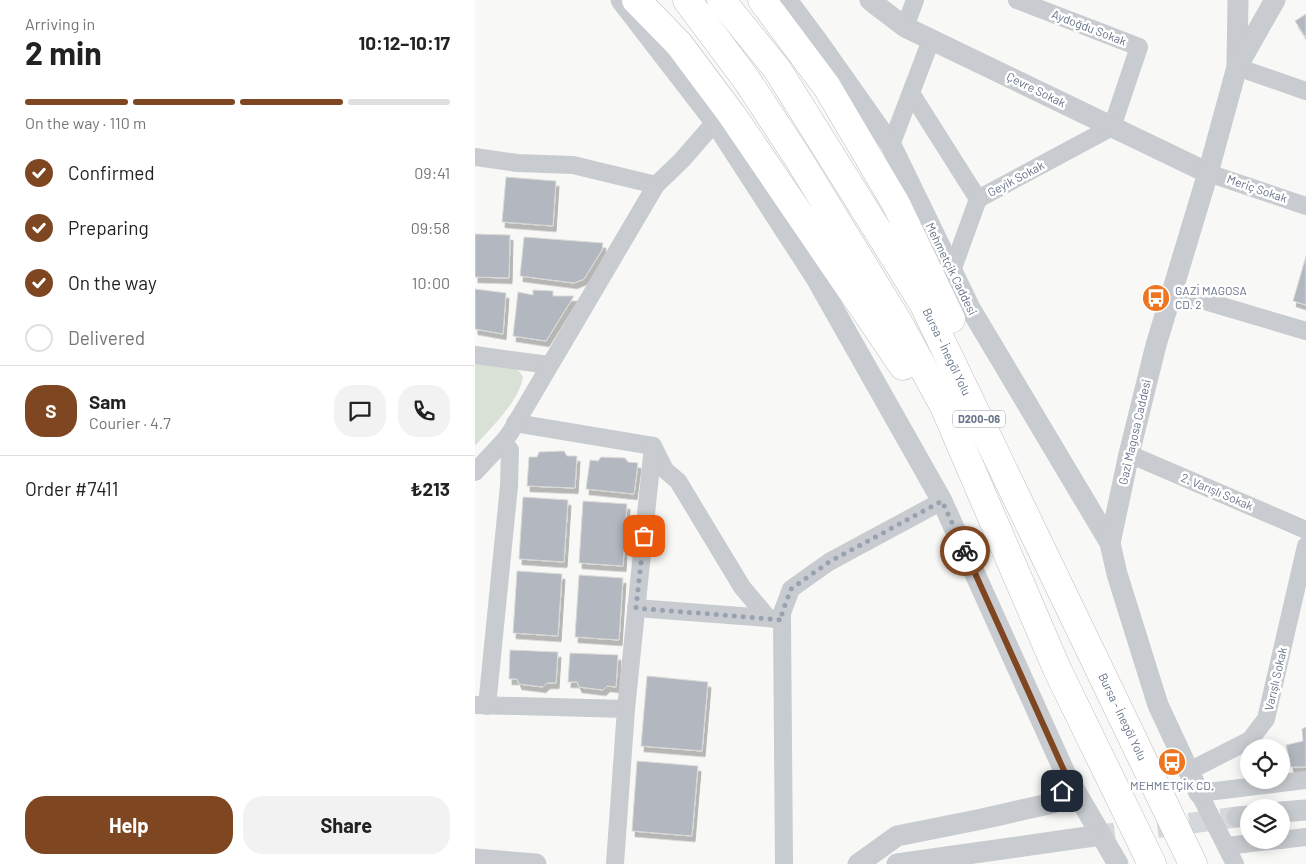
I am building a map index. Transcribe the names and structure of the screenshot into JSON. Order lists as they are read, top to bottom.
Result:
{
  "streets": {
    "highway": ["Bursa - İnegöl Yolu", "D200-06"],
    "street": [
      "Aydoğdu Sokak",
      "Çevre Sokak",
      "Geyik Sokak",
      "Meriç Sokak",
      "Mehmetçik Caddesi",
      "Gazi Magosa Caddesi",
      "2. Varışlı Sokak",
      "Varışlı Sokak"
    ]
  },
  "crossings": [
    ["Aydoğdu Sokak", "Çevre Sokak"],
    ["Aydoğdu Sokak", "Geyik Sokak"],
    ["Çevre Sokak", "Geyik Sokak"],
    ["Çevre Sokak", "Meriç Sokak"],
    ["Çevre Sokak", "Gazi Magosa Caddesi"],
    ["Meriç Sokak", "Gazi Magosa Caddesi"],
    ["Mehmetçik Caddesi", "Gazi Magosa Caddesi"],
    ["Gazi Magosa Caddesi", "2. Varışlı Sokak"],
    ["Gazi Magosa Caddesi", "Varışlı Sokak"]
  ],
  "places": {
    "bus stop": ["GAZİ MAGOSA CD. 2", "MEHMETÇİK CD."]
  },
  "page": {
    "heading": ["2 min", "Arriving in", "10:12–10:17"],
    "panel": [
      "Sam",
      "Courier · 4.7",
      "Order #7411",
      "₺213"
    ],
    "bar": "On the way · 110 m",
    "list": [
      ["Confirmed", "09:41"],
      ["Preparing", "09:58"],
      ["On the way", "10:00"],
      "Delivered"
    ],
    "round": "S",
    "buttons": ["Help", "Share"]
  }
}
